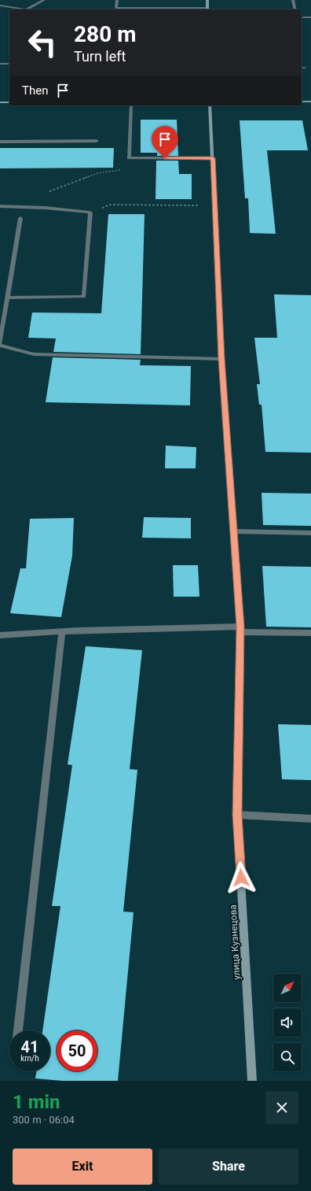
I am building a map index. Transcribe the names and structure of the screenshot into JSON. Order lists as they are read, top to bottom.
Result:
{
  "streets": {
    "main road": ["улица Кузнецова"]
  },
  "north": "top right",
  "page": {
    "turn": ["280 m", "Turn left"],
    "then": "Then",
    "speed": "41 km/h",
    "limit": "50",
    "heading": ["1 min", "300 m · 06:04"],
    "buttons": ["Exit", "Share"]
  }
}
